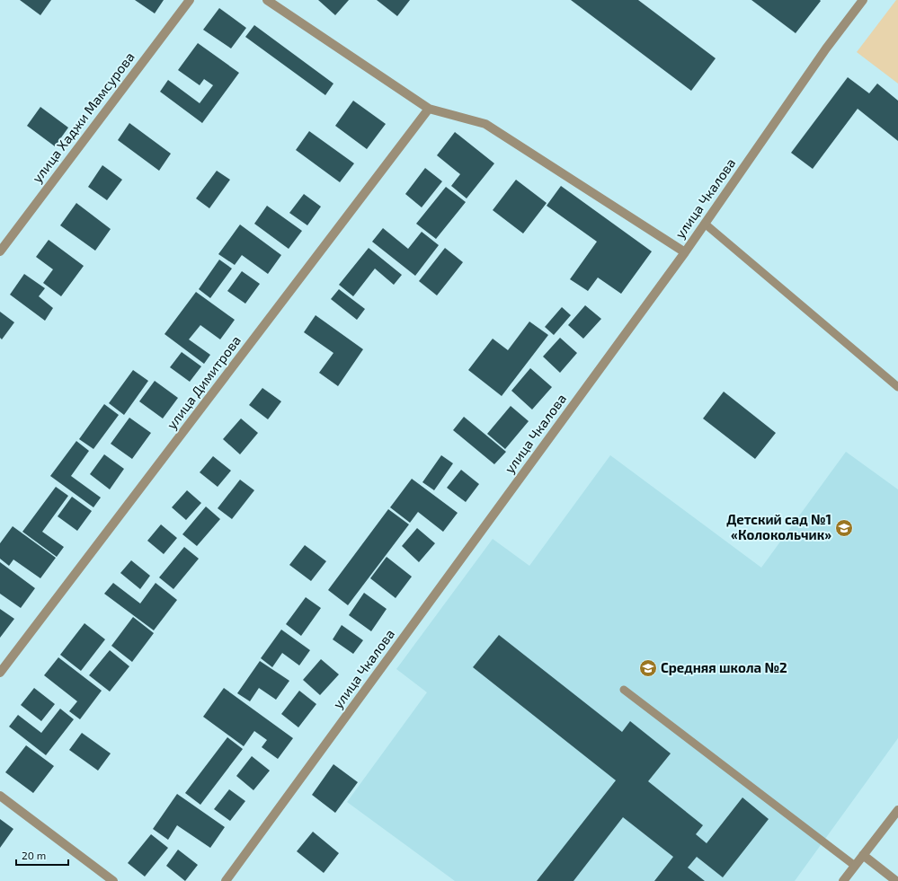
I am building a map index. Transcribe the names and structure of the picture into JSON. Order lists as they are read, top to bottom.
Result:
{
  "streets": {
    "street": ["улица Хаджи Мамсурова", "улица Чкалова", "улица Димитрова"]
  },
  "places": {
    "school or university": ["Детский сад №1 «Колокольчик»", "Средняя школа №2"]
  },
  "scale_bar": "20 m"
}
